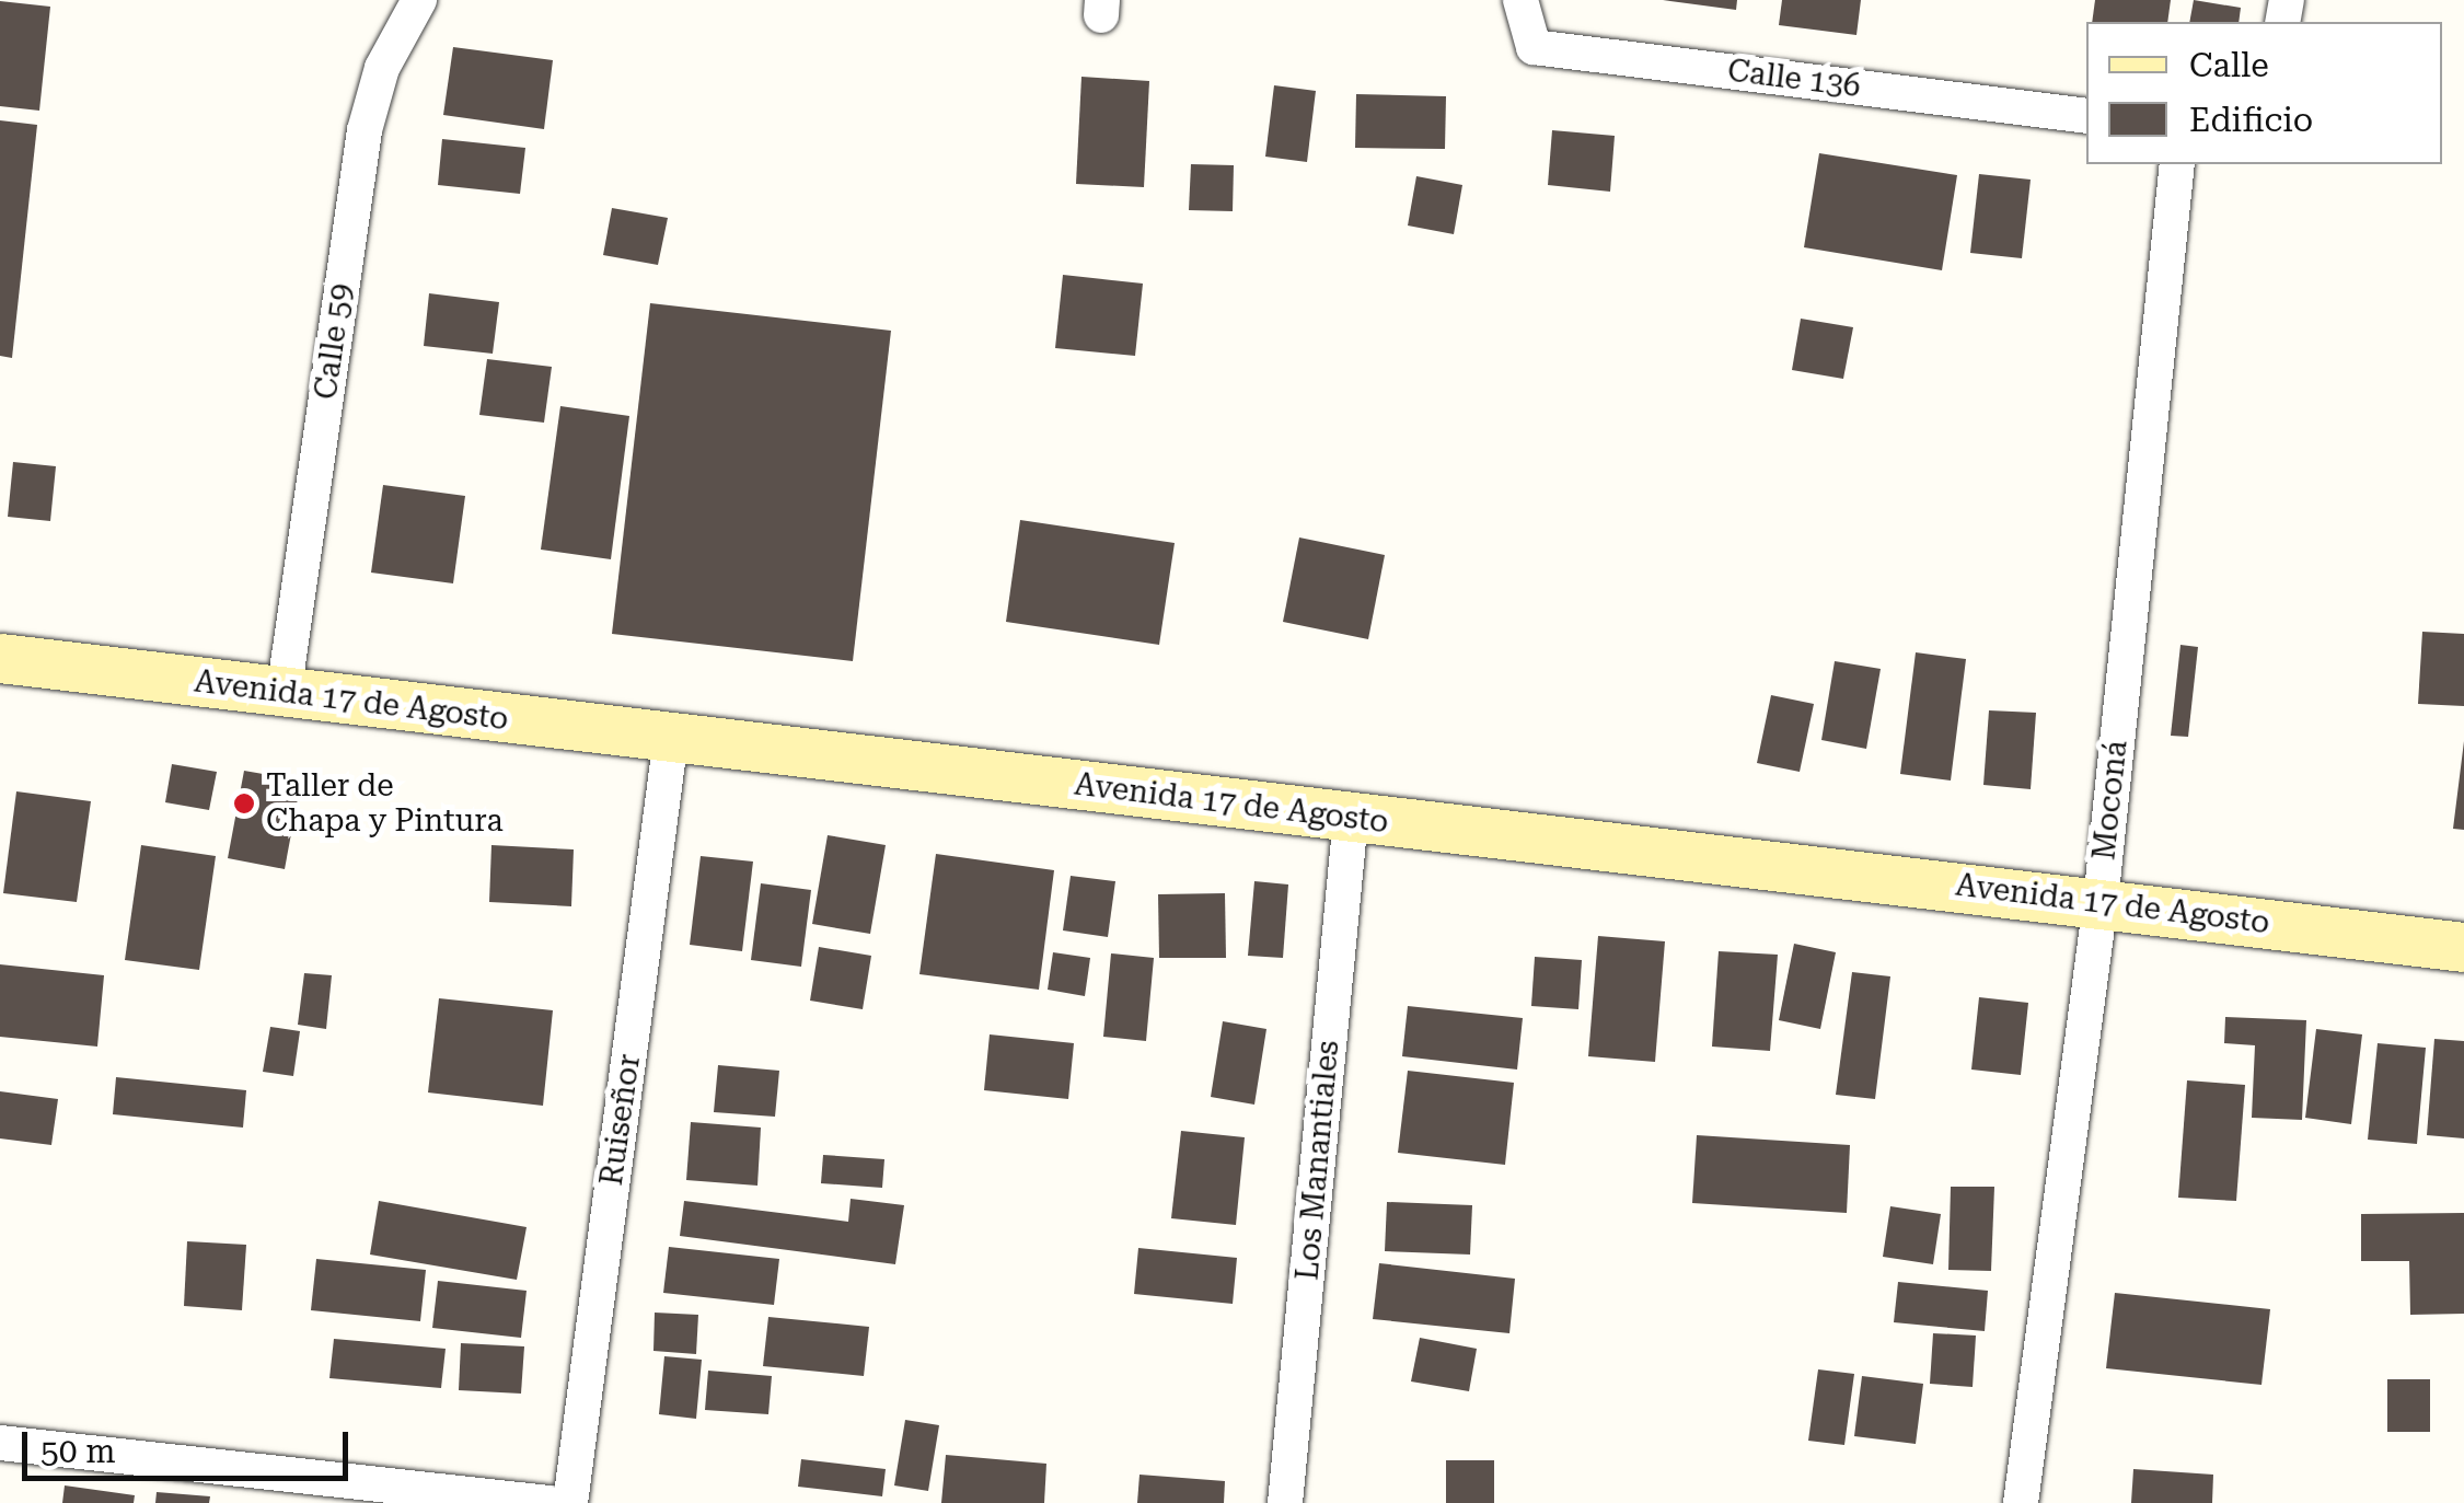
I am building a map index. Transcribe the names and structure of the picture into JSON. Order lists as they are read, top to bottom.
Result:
{
  "streets": {
    "main road": ["Avenida 17 de Agosto"],
    "street": [
      "Calle 136",
      "Calle 59",
      "Moconá",
      "Ruiseñor",
      "Los Manantiales"
    ]
  },
  "crossings": [
    ["Calle 59", "Avenida 17 de Agosto"],
    ["Avenida 17 de Agosto", "Moconá"],
    ["Avenida 17 de Agosto", "Ruiseñor"],
    ["Avenida 17 de Agosto", "Los Manantiales"]
  ],
  "places": ["Taller de Chapa y Pintura"],
  "legend": ["Calle", "Edificio"],
  "scale_bar": "50 m"
}
